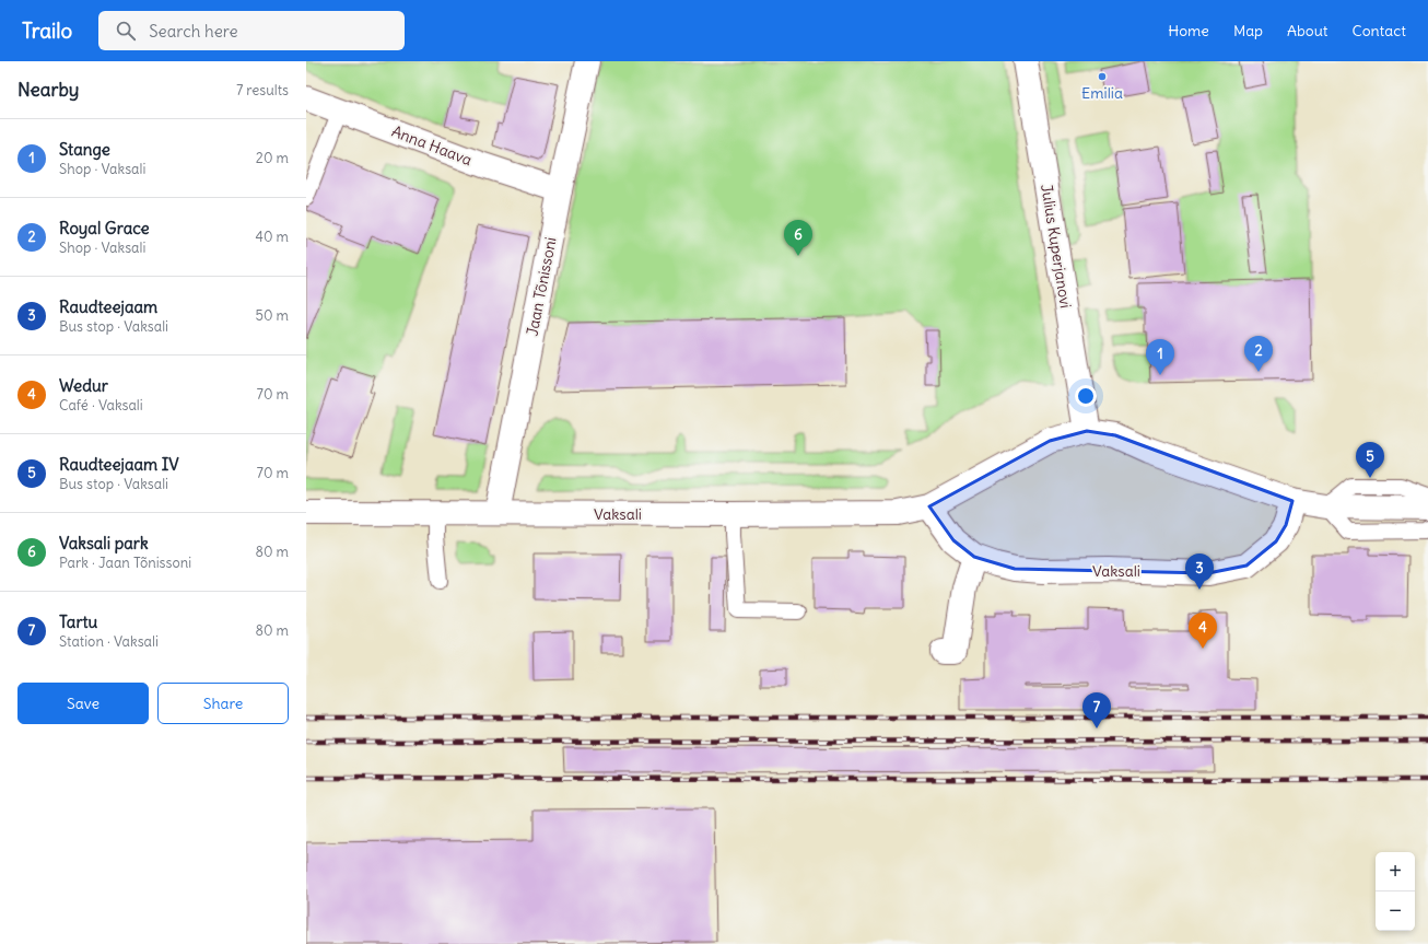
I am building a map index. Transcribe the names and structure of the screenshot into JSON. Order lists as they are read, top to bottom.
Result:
{
  "streets": {
    "street": [
      "Anna Haava",
      "Julius Kuperjanovi",
      "Jaan Tõnissoni",
      "Vaksali"
    ]
  },
  "crossings": [
    ["Anna Haava", "Jaan Tõnissoni"],
    ["Julius Kuperjanovi", "Vaksali"],
    ["Jaan Tõnissoni", "Vaksali"]
  ],
  "places": ["Emilia"],
  "page": {
    "header": "Trailo",
    "search": "Search here",
    "nav": [
      "Home",
      "Map",
      "About",
      "Contact"
    ],
    "heading": ["Nearby", "7 results"],
    "list": [
      {
        "mark": "1",
        "name": "Stange",
        "note": "Shop · Vaksali",
        "value": "20 m"
      },
      {
        "mark": "2",
        "name": "Royal Grace",
        "note": "Shop · Vaksali",
        "value": "40 m"
      },
      {
        "mark": "3",
        "name": "Raudteejaam",
        "note": "Bus stop · Vaksali",
        "value": "50 m"
      },
      {
        "mark": "4",
        "name": "Wedur",
        "note": "Café · Vaksali",
        "value": "70 m"
      },
      {
        "mark": "5",
        "name": "Raudteejaam IV",
        "note": "Bus stop · Vaksali",
        "value": "70 m"
      },
      {
        "mark": "6",
        "name": "Vaksali park",
        "note": "Park · Jaan Tõnissoni",
        "value": "80 m"
      },
      {
        "mark": "7",
        "name": "Tartu",
        "note": "Station · Vaksali",
        "value": "80 m"
      }
    ],
    "pins": [
      "6",
      "2",
      "1",
      "5",
      "3",
      "4",
      "7"
    ],
    "buttons": ["Save", "Share"],
    "map_buttons": ["+", "−"]
  }
}
